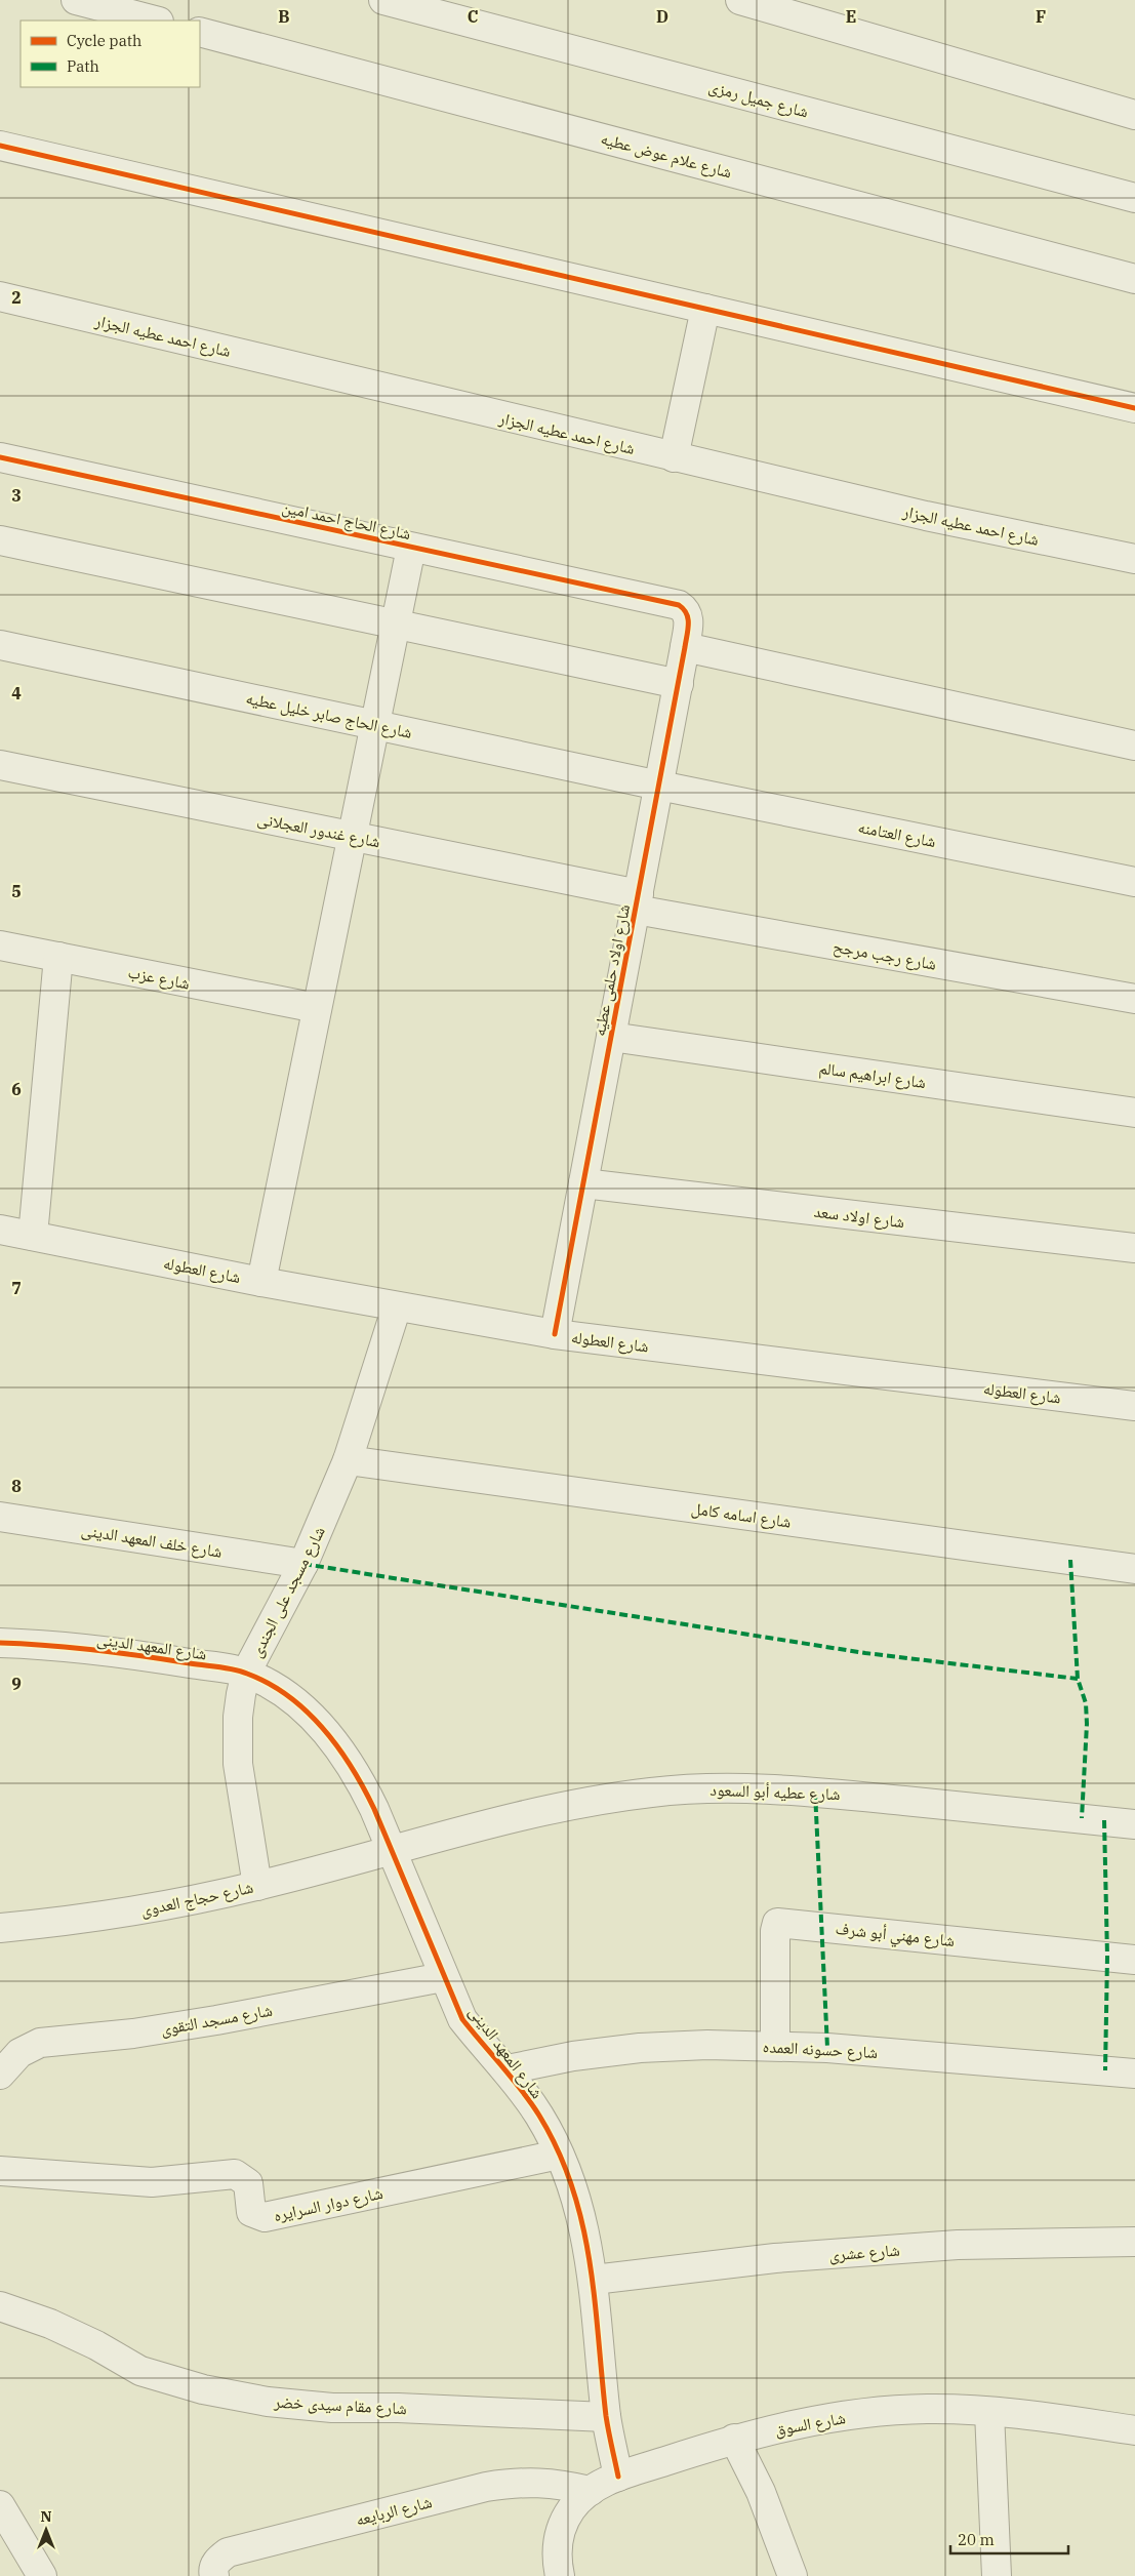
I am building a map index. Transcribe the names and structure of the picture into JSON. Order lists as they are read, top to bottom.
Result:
{
  "streets": {
    "street": [
      "شارع جميل رمزى",
      "شارع علام عوض عطيه",
      "شارع احمد عطيه الجزار",
      "شارع الحاج احمد امين",
      "شارع الحاج صابر خليل عطيه",
      "شارع غندور العجلانى",
      "شارع العتامنه",
      "شارع رجب مرجح",
      "شارع اولاد حلمى عطيه",
      "شارع عزب",
      "شارع ابراهيم سالم",
      "شارع اولاد سعد",
      "شارع العطوله",
      "شارع اسامه كامل",
      "شارع خلف المعهد الدينى",
      "شارع مسجد على الجندى",
      "شارع المعهد الدينى",
      "شارع عطيه أبو السعود",
      "شارع حجاج العدوى",
      "شارع مهني أبو شرف",
      "شارع مسجد التقوى",
      "شارع حسونه العمده",
      "شارع دوار السرايره",
      "شارع عشرى",
      "شارع مقام سيدى خضر",
      "شارع السوق",
      "شارع الربايعه"
    ]
  },
  "crossings": [
    ["شارع الحاج احمد امين", "شارع اولاد حلمى عطيه"],
    ["شارع الحاج صابر خليل عطيه", "شارع العتامنه"],
    ["شارع الحاج صابر خليل عطيه", "شارع اولاد حلمى عطيه"],
    ["شارع غندور العجلانى", "شارع رجب مرجح"],
    ["شارع غندور العجلانى", "شارع اولاد حلمى عطيه"],
    ["شارع العتامنه", "شارع اولاد حلمى عطيه"],
    ["شارع رجب مرجح", "شارع اولاد حلمى عطيه"],
    ["شارع اولاد حلمى عطيه", "شارع ابراهيم سالم"],
    ["شارع اولاد حلمى عطيه", "شارع اولاد سعد"],
    ["شارع اولاد حلمى عطيه", "شارع العطوله"],
    ["شارع العطوله", "شارع مسجد على الجندى"],
    ["شارع اسامه كامل", "شارع مسجد على الجندى"],
    ["شارع خلف المعهد الدينى", "شارع مسجد على الجندى"],
    ["شارع مسجد على الجندى", "شارع المعهد الدينى"],
    ["شارع مسجد على الجندى", "شارع حجاج العدوى"],
    ["شارع المعهد الدينى", "شارع عطيه أبو السعود"],
    ["شارع المعهد الدينى", "شارع حجاج العدوى"],
    ["شارع المعهد الدينى", "شارع مسجد التقوى"],
    ["شارع المعهد الدينى", "شارع حسونه العمده"],
    ["شارع المعهد الدينى", "شارع دوار السرايره"],
    ["شارع المعهد الدينى", "شارع عشرى"],
    ["شارع المعهد الدينى", "شارع مقام سيدى خضر"],
    ["شارع المعهد الدينى", "شارع السوق"],
    ["شارع عطيه أبو السعود", "شارع حجاج العدوى"],
    ["شارع مهني أبو شرف", "شارع حسونه العمده"],
    ["شارع السوق", "شارع الربايعه"]
  ],
  "legend": ["Cycle path", "Path"],
  "scale_bar": "20 m",
  "north": "top",
  "grid": {
    "columns": [
      "B",
      "C",
      "D",
      "E",
      "F"
    ],
    "rows": [
      "2",
      "3",
      "4",
      "5",
      "6",
      "7",
      "8",
      "9"
    ]
  }
}
